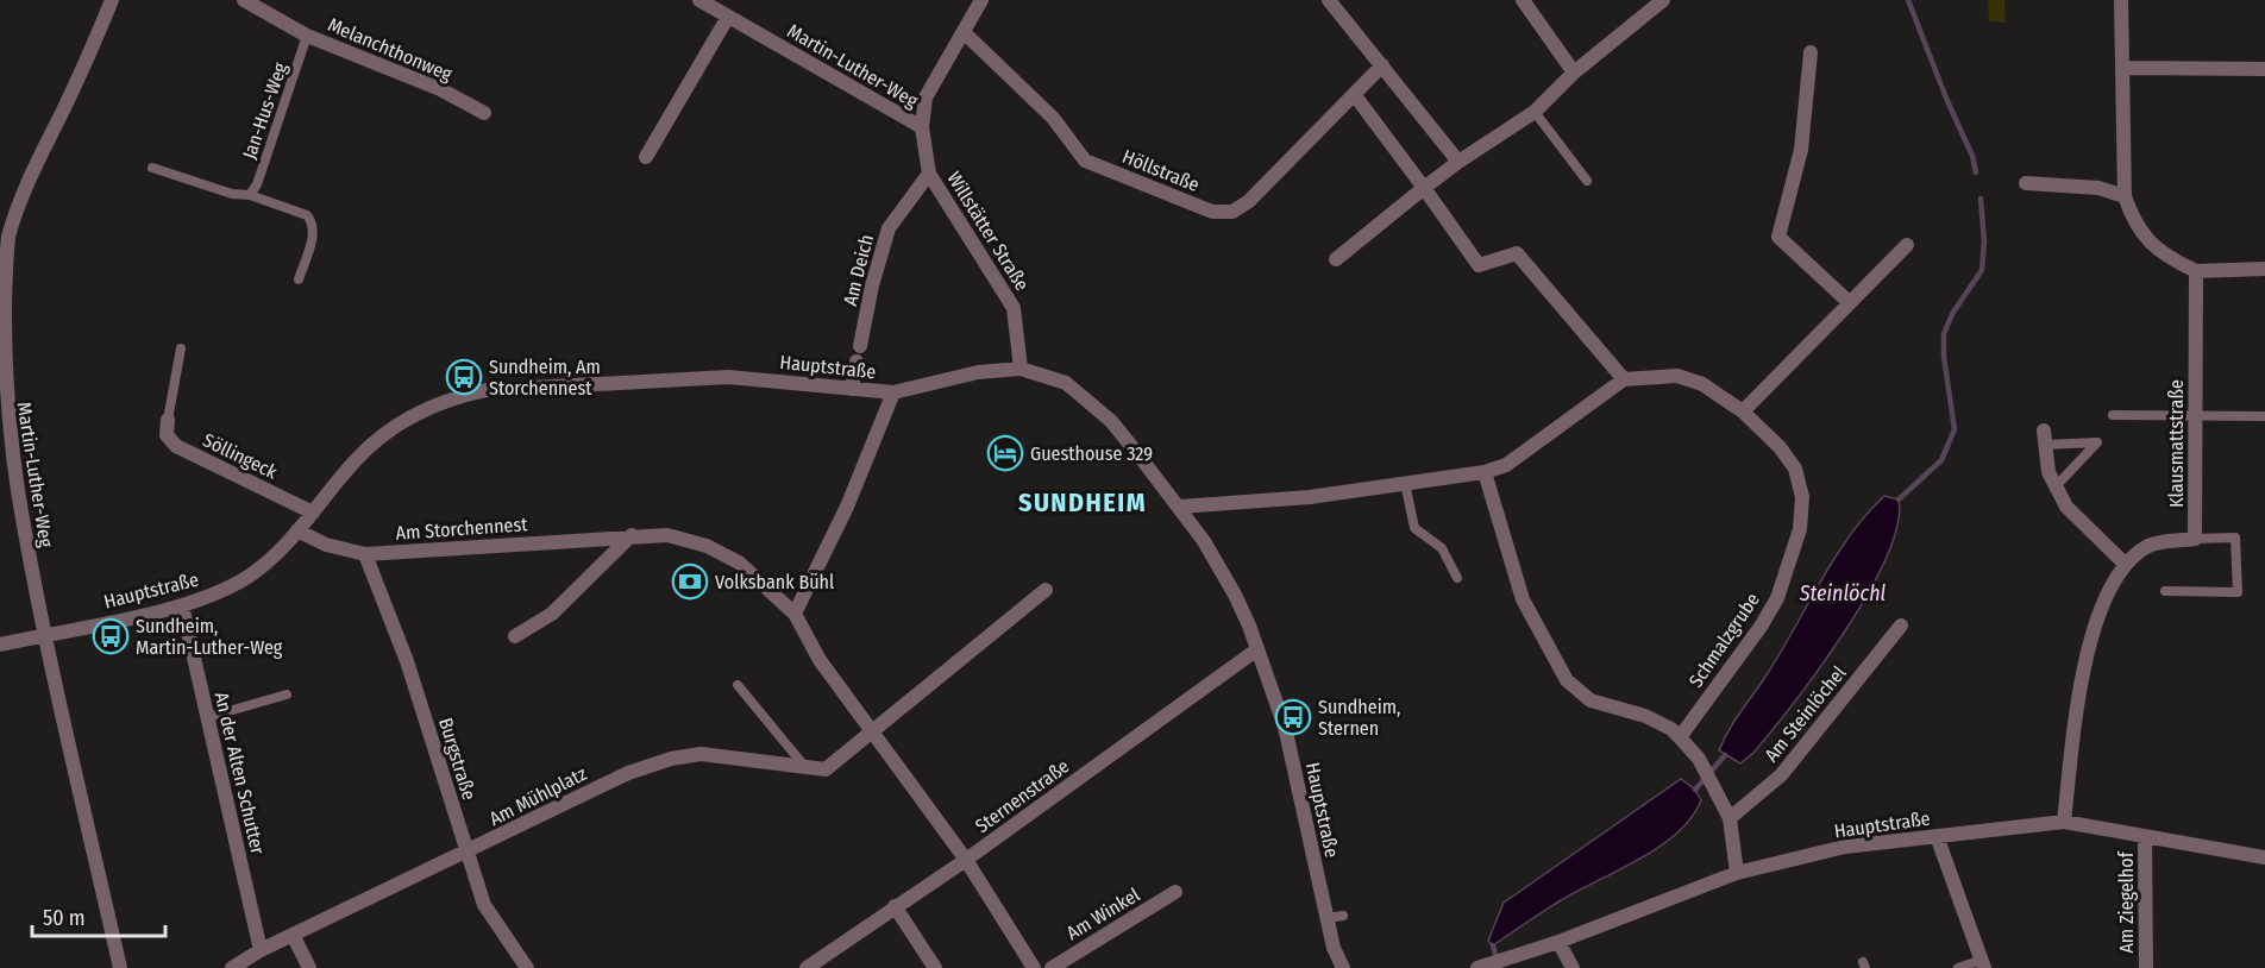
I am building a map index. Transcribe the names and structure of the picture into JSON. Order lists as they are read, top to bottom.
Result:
{
  "streets": {
    "street": [
      "Melanchthonweg",
      "Martin-Luther-Weg",
      "Höllstraße",
      "Willstätter Straße",
      "Am Deich",
      "Hauptstraße",
      "Klausmattstraße",
      "Söllingeck",
      "Am Storchennest",
      "Schmalzgrube",
      "Am Steinlöchel",
      "Burgstraße",
      "An der Alten Schutter",
      "Am Mühlplatz",
      "Sternenstraße",
      "Am Ziegelhof",
      "Am Winkel"
    ],
    "lane": ["Jan-Hus-Weg"]
  },
  "crossings": [
    ["Melanchthonweg", "Jan-Hus-Weg"],
    ["Martin-Luther-Weg", "Willstätter Straße"],
    ["Martin-Luther-Weg", "Hauptstraße"],
    ["Höllstraße", "Willstätter Straße"],
    ["Willstätter Straße", "Am Deich"],
    ["Willstätter Straße", "Hauptstraße"],
    ["Hauptstraße", "Söllingeck"],
    ["Hauptstraße", "Am Storchennest"],
    ["Hauptstraße", "An der Alten Schutter"],
    ["Hauptstraße", "Sternenstraße"],
    ["Hauptstraße", "Am Ziegelhof"],
    ["Am Storchennest", "Burgstraße"],
    ["Am Storchennest", "Am Mühlplatz"],
    ["Am Storchennest", "Sternenstraße"],
    ["Burgstraße", "Am Mühlplatz"],
    ["An der Alten Schutter", "Am Mühlplatz"]
  ],
  "districts": ["SUNDHEIM"],
  "water": ["Steinlöchl"],
  "places": {
    "bus stop": ["Sundheim, Am Storchennest", "Sundheim, Martin-Luther-Weg", "Sundheim, Sternen"],
    "hotel": ["Guesthouse 329"],
    "bank": ["Volksbank Bühl"]
  },
  "scale_bar": "50 m"
}
